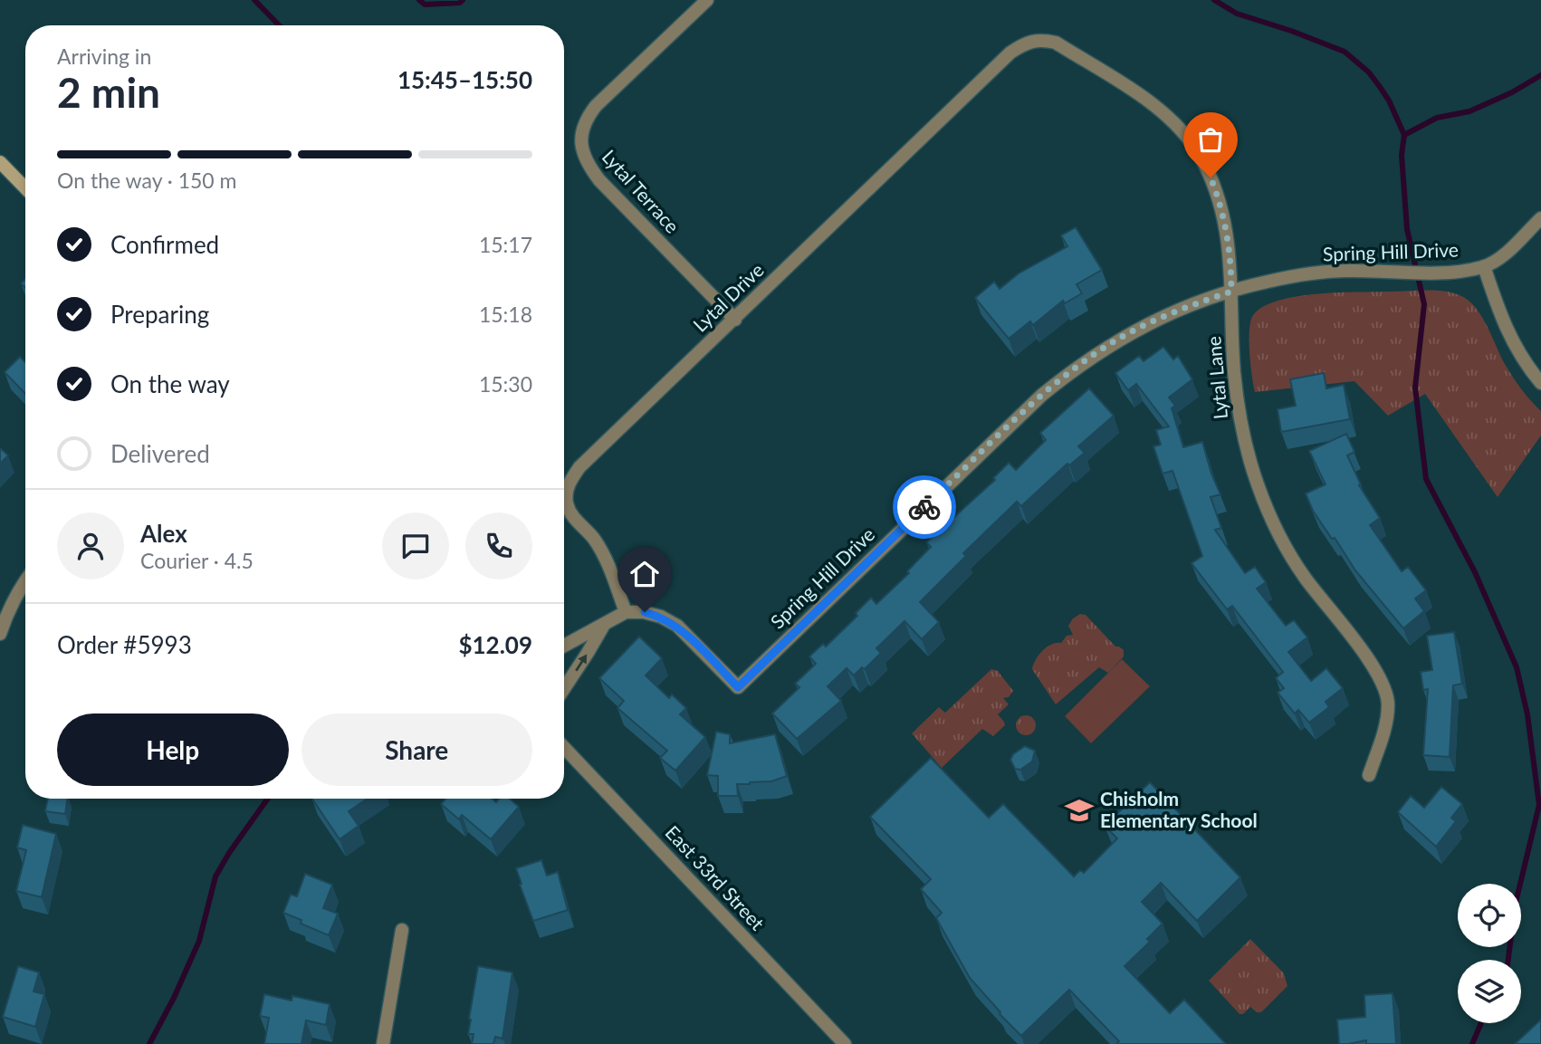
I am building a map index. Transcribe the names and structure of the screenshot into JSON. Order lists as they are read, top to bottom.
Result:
{
  "streets": {
    "street": [
      "Lytal Terrace",
      "Spring Hill Drive",
      "Lytal Drive",
      "Lytal Lane",
      "East 33rd Street"
    ]
  },
  "crossings": [
    ["Lytal Terrace", "Lytal Drive"],
    ["Spring Hill Drive", "Lytal Drive"],
    ["Spring Hill Drive", "Lytal Lane"],
    ["Lytal Drive", "Lytal Lane"]
  ],
  "places": {
    "school or university": ["Chisholm Elementary School"]
  },
  "page": {
    "heading": ["2 min", "Arriving in", "15:45–15:50"],
    "panel": [
      "Alex",
      "Courier · 4.5",
      "Order #5993",
      "$12.09"
    ],
    "bar": "On the way · 150 m",
    "list": [
      ["Confirmed", "15:17"],
      ["Preparing", "15:18"],
      ["On the way", "15:30"],
      "Delivered"
    ],
    "buttons": ["Help", "Share"]
  }
}
